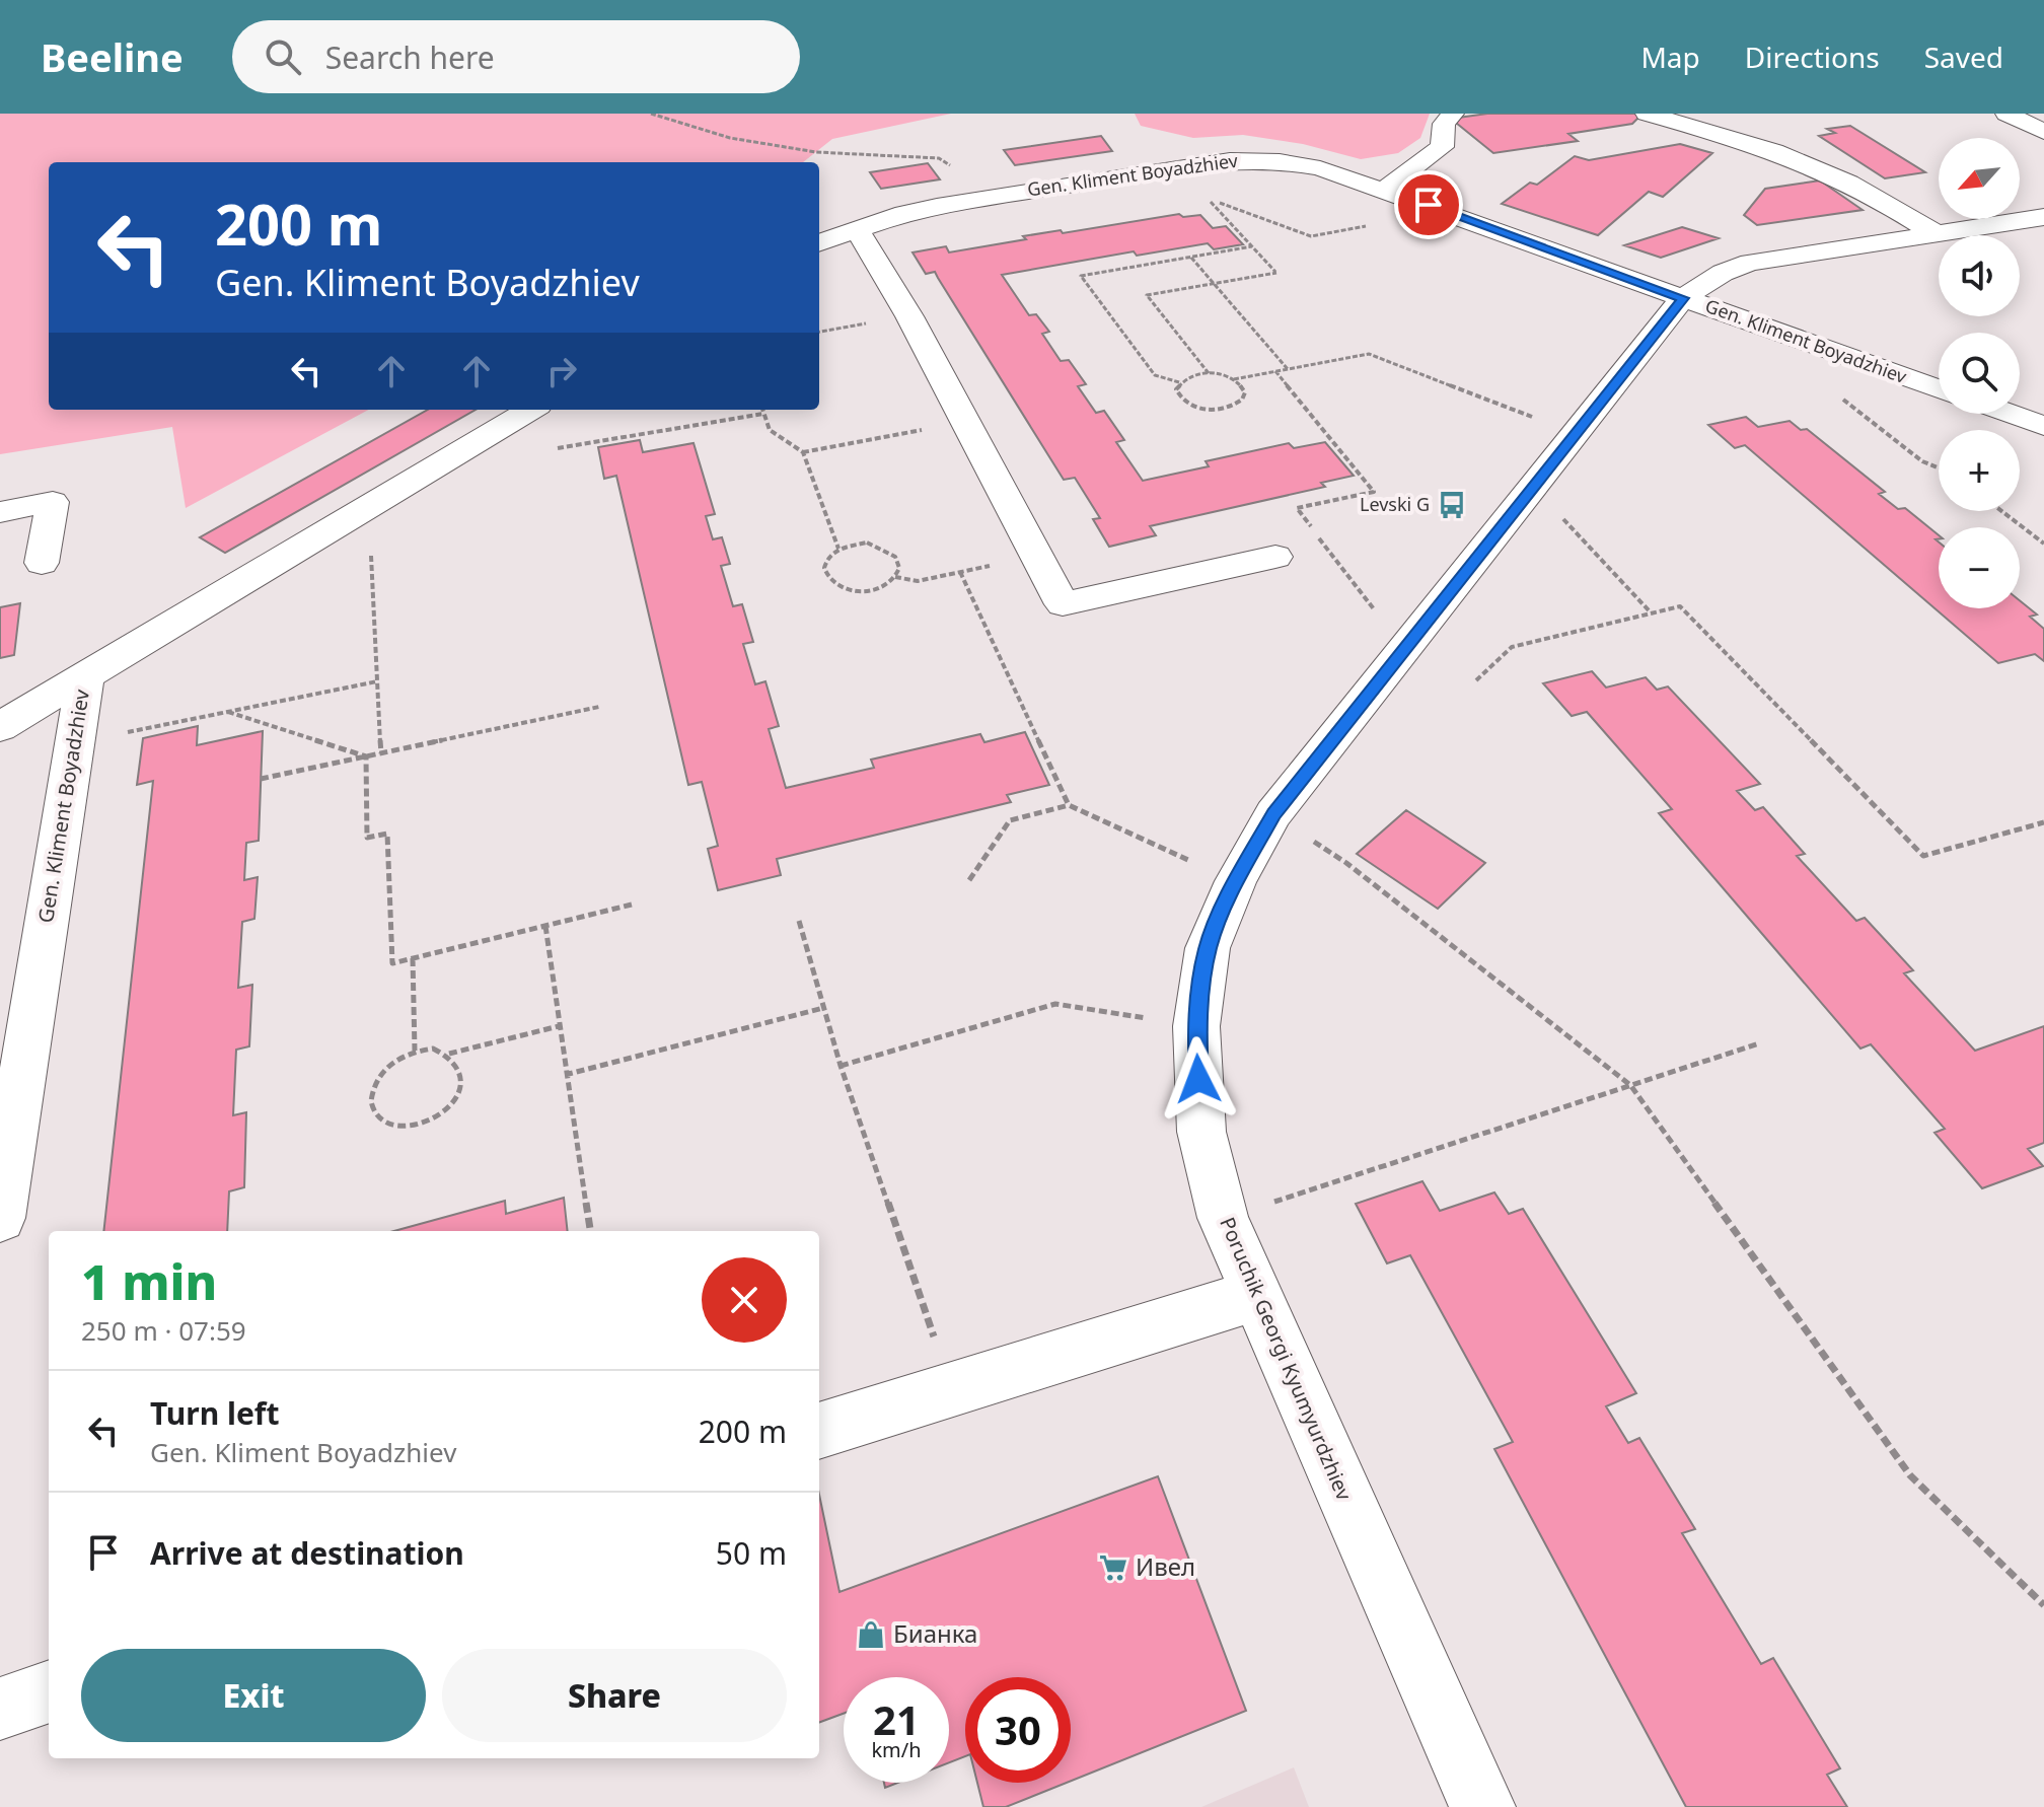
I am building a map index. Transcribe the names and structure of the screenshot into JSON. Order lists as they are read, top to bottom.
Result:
{
  "streets": {
    "street": ["Gen. Kliment Boyadzhiev", "Poruchik Georgi Kyumyurdzhiev"]
  },
  "crossings": [
    ["Gen. Kliment Boyadzhiev", "Poruchik Georgi Kyumyurdzhiev"]
  ],
  "places": {
    "bus stop": ["Levski G"],
    "supermarket": ["Ивел"],
    "shop": ["Бианка"]
  },
  "north": "bottom left",
  "page": {
    "header": "Beeline",
    "search": "Search here",
    "nav": ["Map", "Directions", "Saved"],
    "map_buttons": ["+", "−"],
    "turn": ["200 m", "Gen. Kliment Boyadzhiev"],
    "heading": ["1 min", "250 m · 07:59"],
    "list": [
      {
        "name": "Turn left",
        "note": "Gen. Kliment Boyadzhiev",
        "value": "200 m"
      },
      {
        "name": "Arrive at destination",
        "value": "50 m"
      }
    ],
    "buttons": ["Exit", "Share"],
    "speed": "21 km/h",
    "limit": "30"
  }
}
